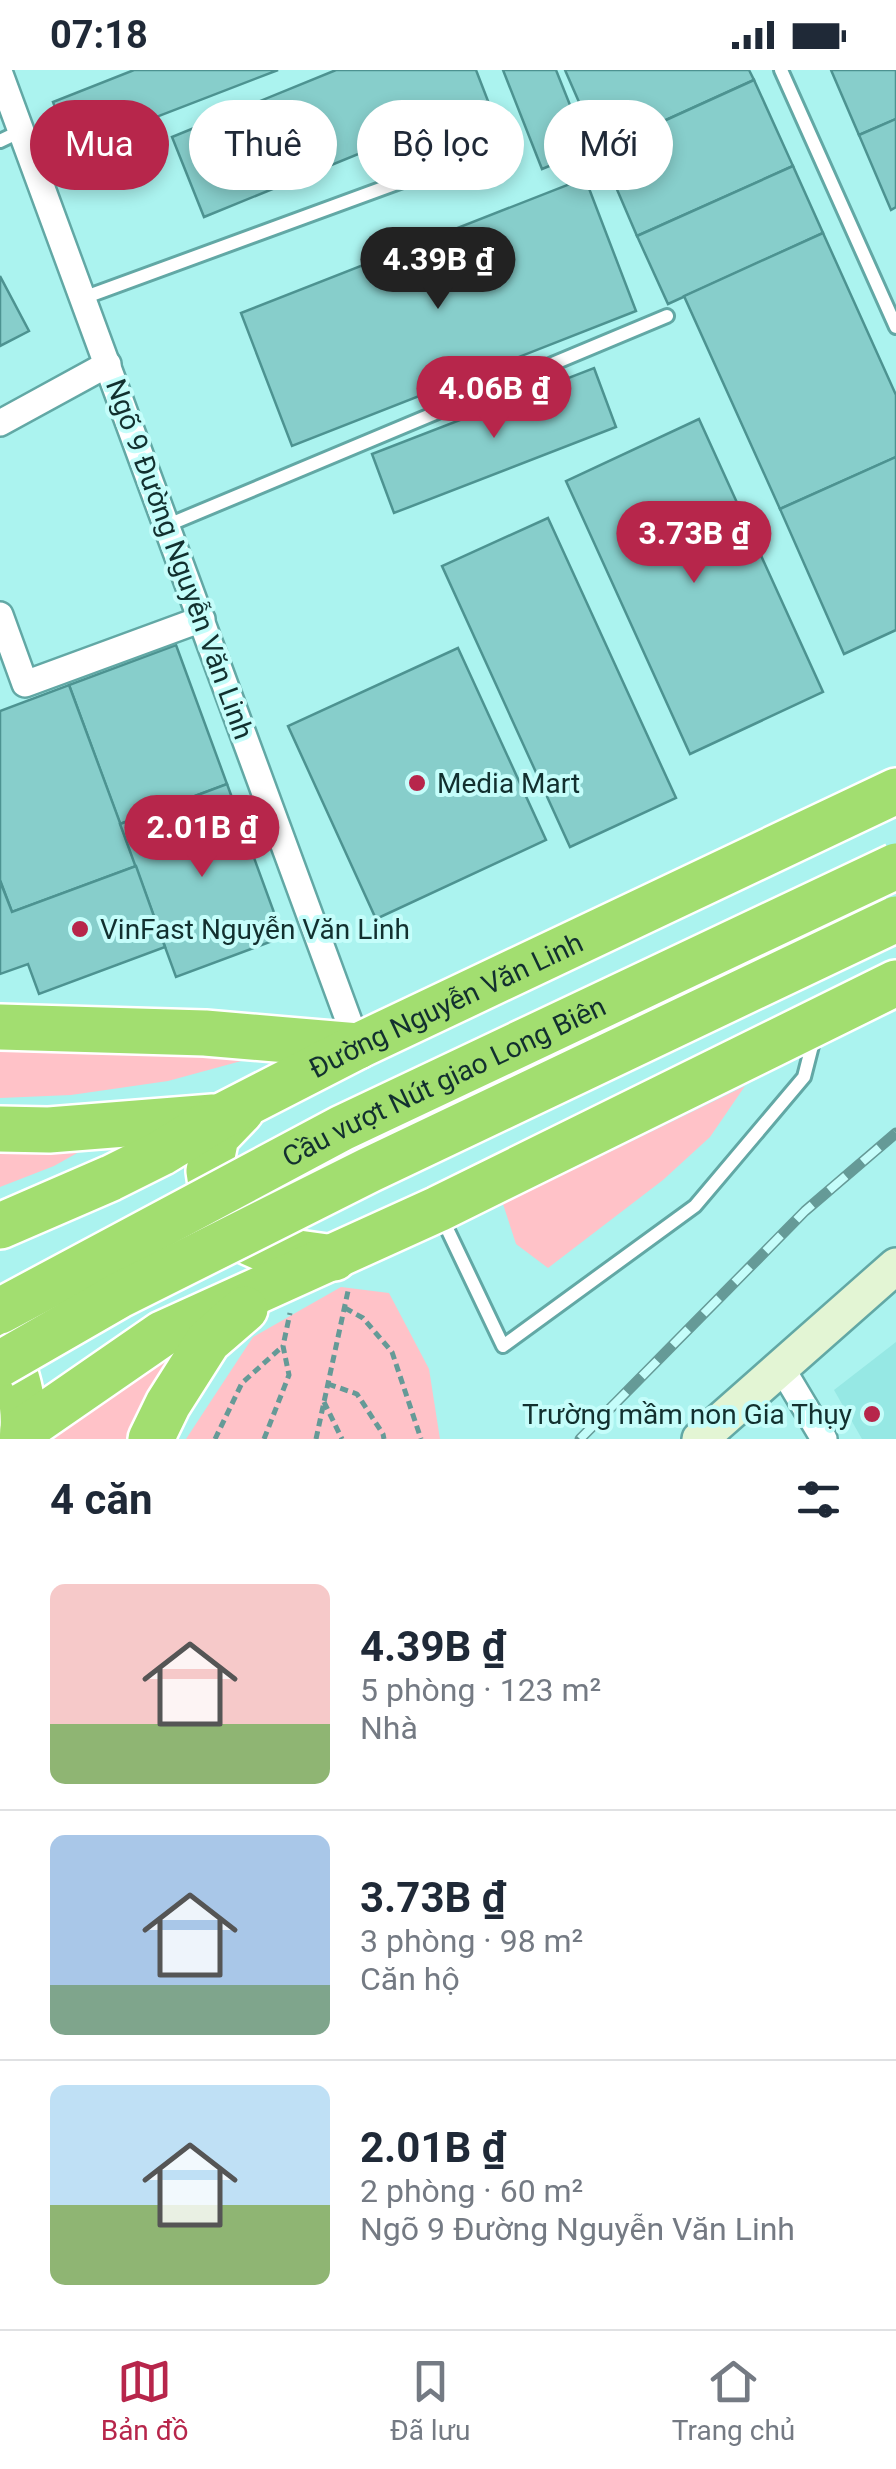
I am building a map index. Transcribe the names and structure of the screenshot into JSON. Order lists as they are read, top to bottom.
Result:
{
  "streets": {
    "highway": ["Đường Nguyễn Văn Linh", "Cầu vượt Nút giao Long Biên"],
    "street": ["Ngõ 9 Đường Nguyễn Văn Linh"]
  },
  "crossings": [
    ["Ngõ 9 Đường Nguyễn Văn Linh", "Đường Nguyễn Văn Linh"]
  ],
  "places": ["Media Mart", "VinFast Nguyễn Văn Linh", "Trường mầm non Gia Thụy"],
  "page": {
    "status": "07:18",
    "chip": [
      "Mua",
      "Thuê",
      "Bộ lọc",
      "Mới"
    ],
    "price": [
      "4.39B ₫",
      "4.06B ₫",
      "3.73B ₫",
      "2.01B ₫"
    ],
    "heading": "4 căn",
    "list": [
      {
        "name": "4.39B ₫",
        "note": "5 phòng · 123 m² · Nhà"
      },
      {
        "name": "3.73B ₫",
        "note": "3 phòng · 98 m² · Căn hộ"
      },
      {
        "name": "2.01B ₫",
        "note": "2 phòng · 60 m² · Ngõ 9 Đường Nguyễn Văn Linh"
      }
    ],
    "tabs": ["Bản đồ", "Đã lưu", "Trang chủ"]
  }
}
